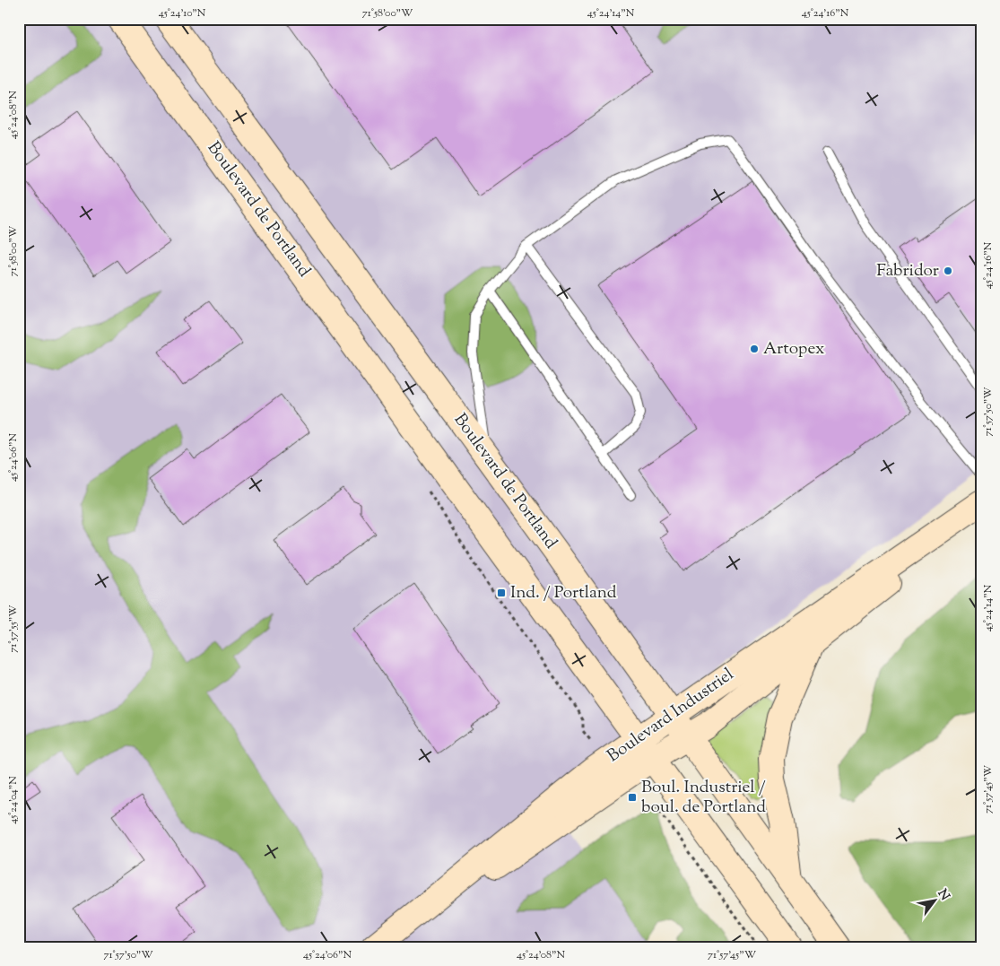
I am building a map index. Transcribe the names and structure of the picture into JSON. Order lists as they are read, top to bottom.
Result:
{
  "streets": {
    "main road": ["Boulevard de Portland", "Boulevard Industriel"]
  },
  "crossings": [
    ["Boulevard de Portland", "Boulevard Industriel"]
  ],
  "places": {
    "other": ["Fabridor", "Artopex"],
    "transit": ["Ind. / Portland", "Boul. Industriel / boul. de Portland"]
  },
  "north": "top right",
  "coordinates": [
    "45°24'10\"N",
    "71°58'00\"W",
    "45°24'14\"N",
    "45°24'16\"N",
    "45°24'08\"N",
    "71°57'50\"W",
    "45°24'06\"N",
    "71°57'55\"W",
    "71°57'45\"W",
    "45°24'04\"N"
  ]
}
